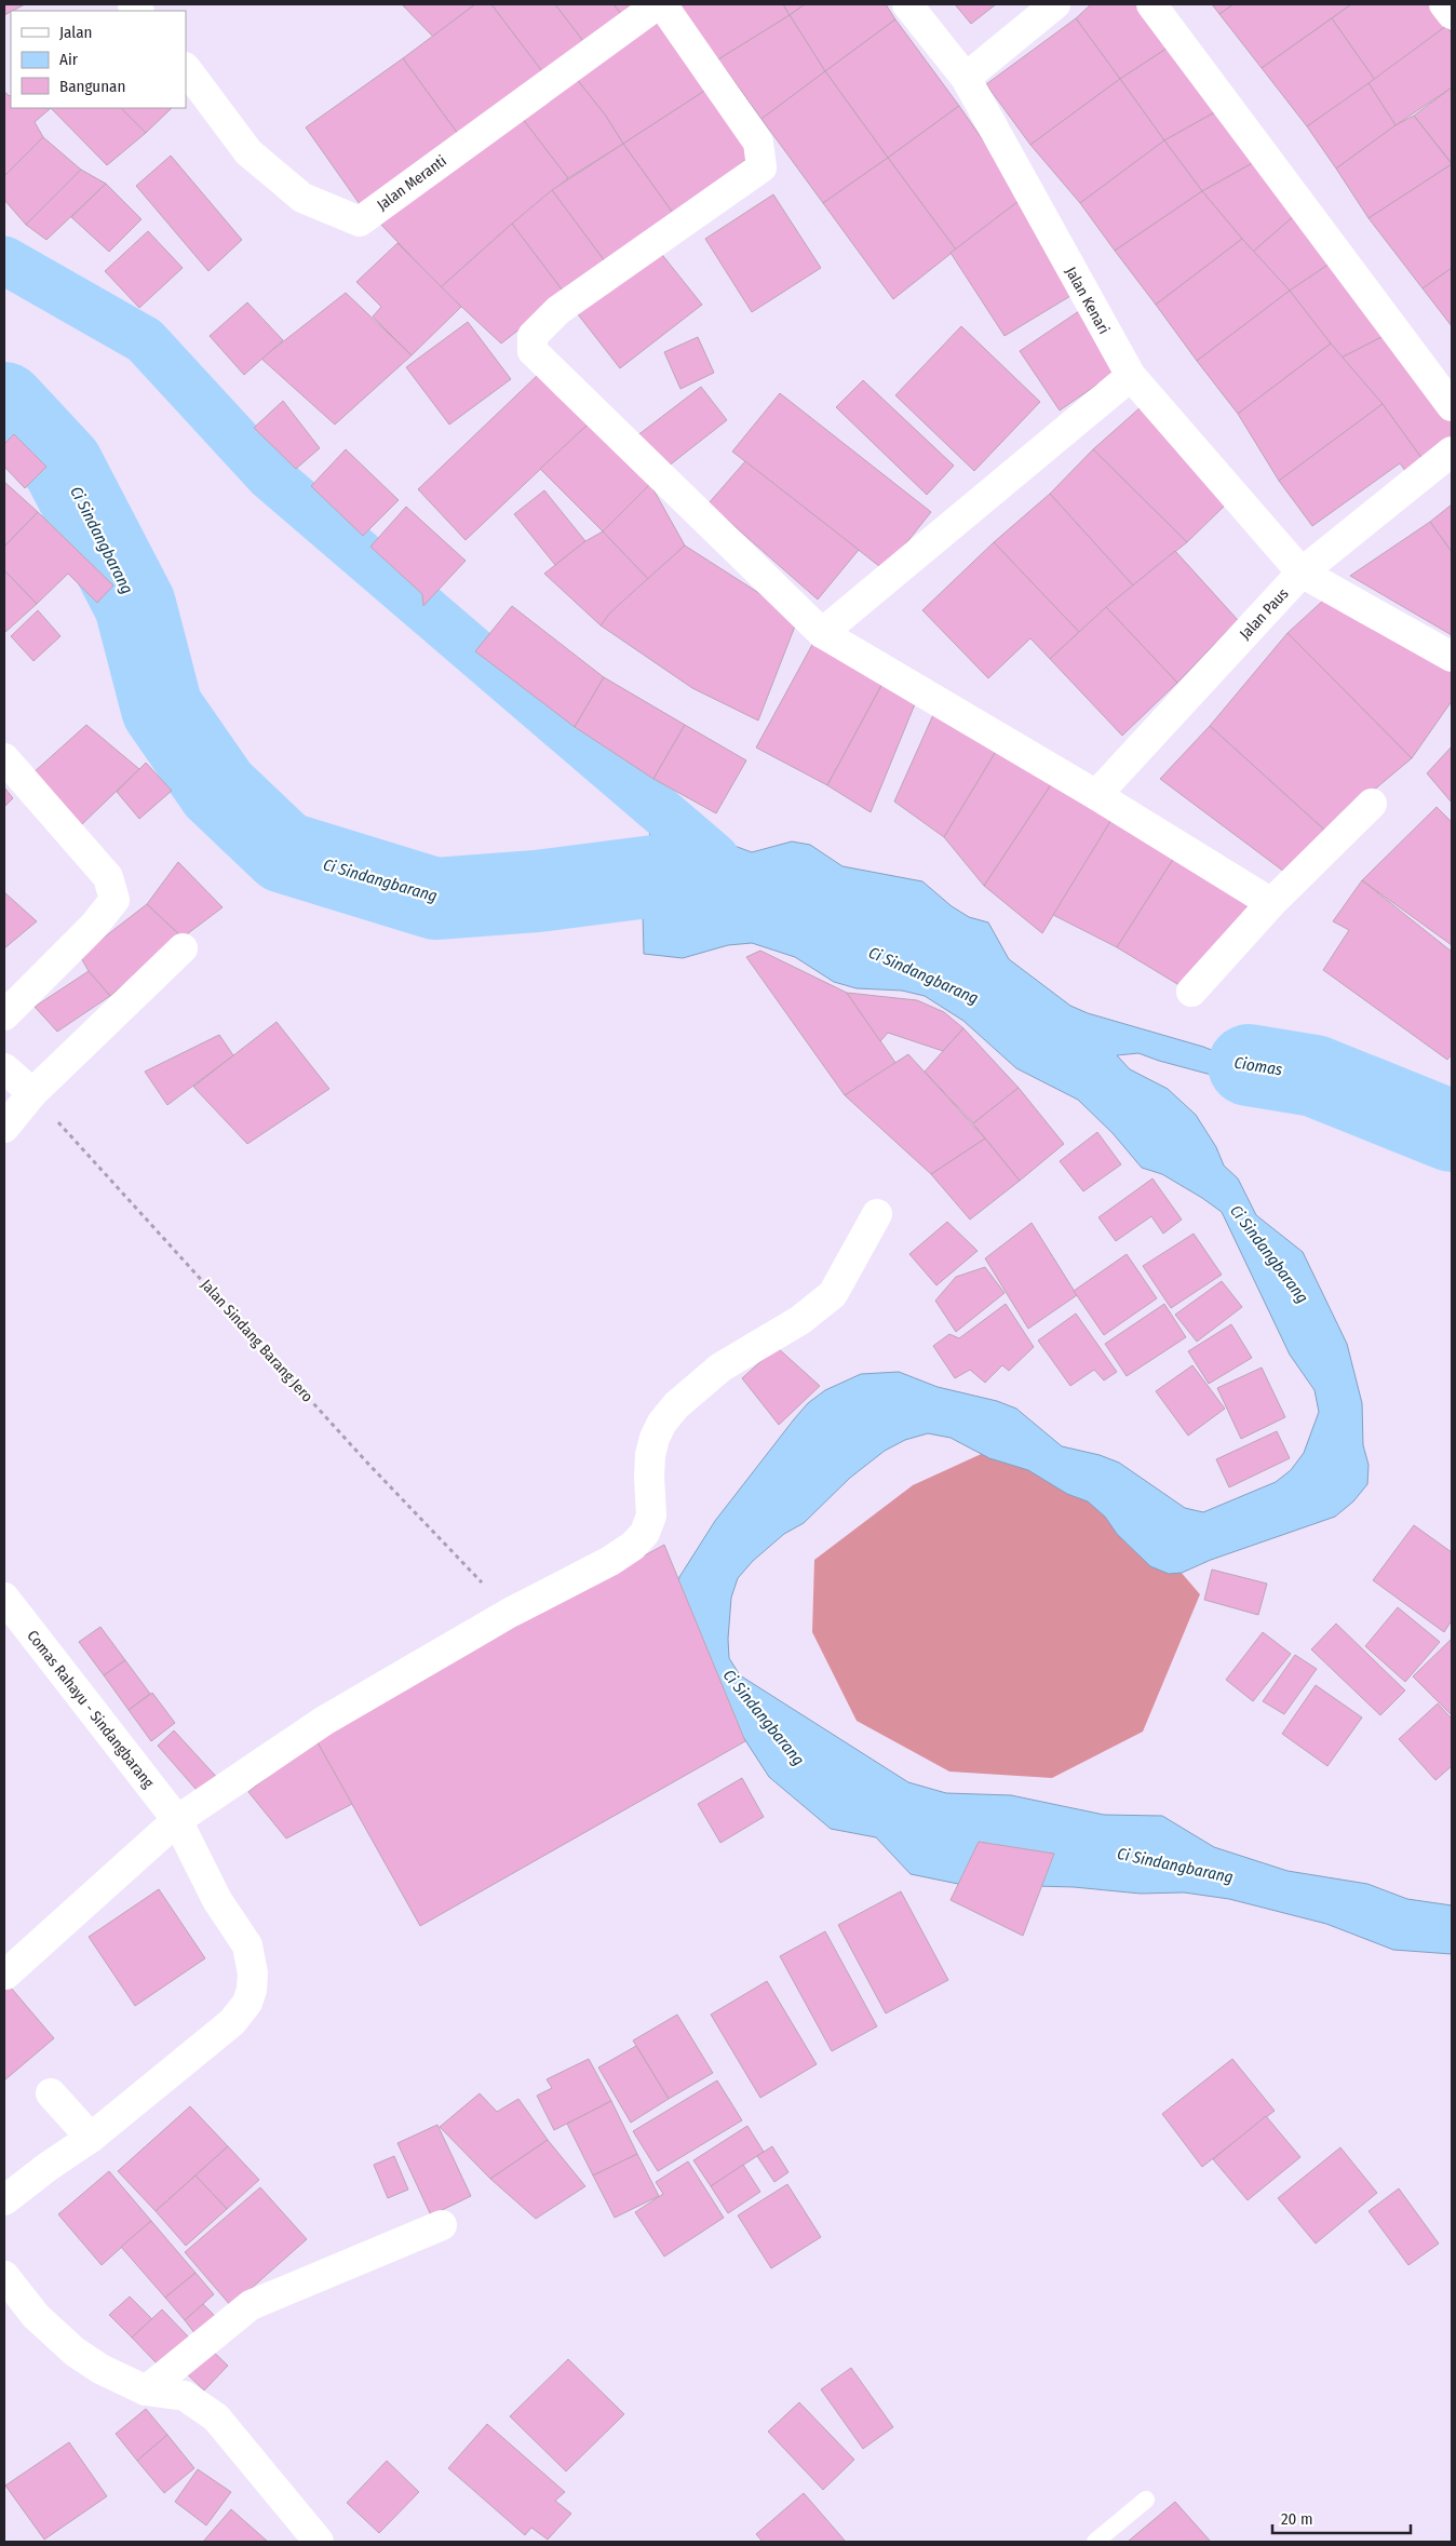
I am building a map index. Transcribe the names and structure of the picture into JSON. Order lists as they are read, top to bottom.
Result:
{
  "streets": {
    "street": [
      "Jalan Meranti",
      "Jalan Kenari",
      "Jalan Paus",
      "Comas Rahayu - Sindangbarang"
    ],
    "path": ["Jalan Sindang Barang Jero"]
  },
  "crossings": [
    ["Jalan Kenari", "Jalan Paus"]
  ],
  "water": ["Ci Sindangbarang", "Ciomas"],
  "legend": ["Jalan", "Air", "Bangunan"],
  "scale_bar": "20 m"
}
